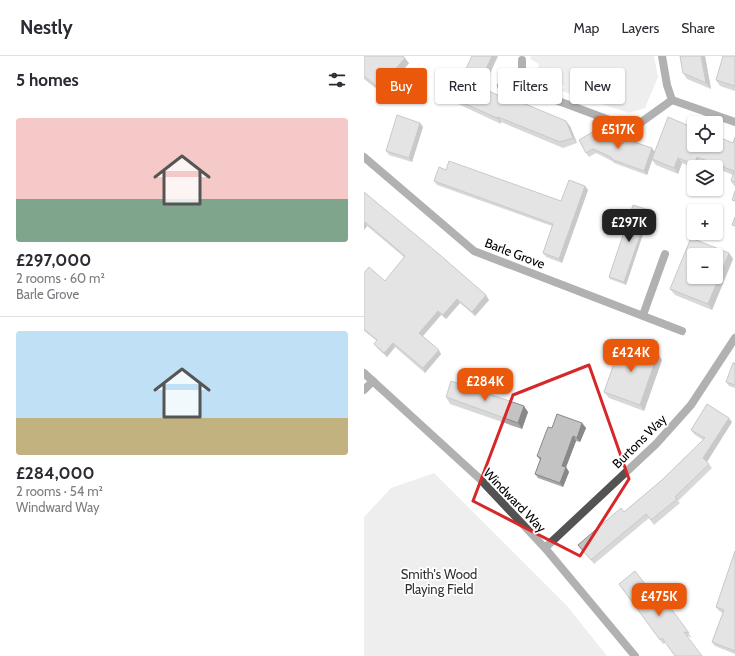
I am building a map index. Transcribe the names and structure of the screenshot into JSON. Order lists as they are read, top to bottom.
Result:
{
  "streets": {
    "street": ["Barle Grove", "Burtons Way", "Windward Way"]
  },
  "crossings": [
    ["Burtons Way", "Windward Way"]
  ],
  "parks": ["Smith's Wood Playing Field"],
  "page": {
    "header": "Nestly",
    "nav": ["Map", "Layers", "Share"],
    "heading": "5 homes",
    "chip": [
      "Buy",
      "Rent",
      "Filters",
      "New"
    ],
    "list": [
      {
        "name": "£297,000",
        "note": "2 rooms · 60 m² · Barle Grove"
      },
      {
        "name": "£284,000",
        "note": "2 rooms · 54 m² · Windward Way"
      }
    ],
    "map_buttons": ["+", "−"],
    "price": [
      "£517K",
      "£297K",
      "£424K",
      "£284K",
      "£475K"
    ]
  }
}
